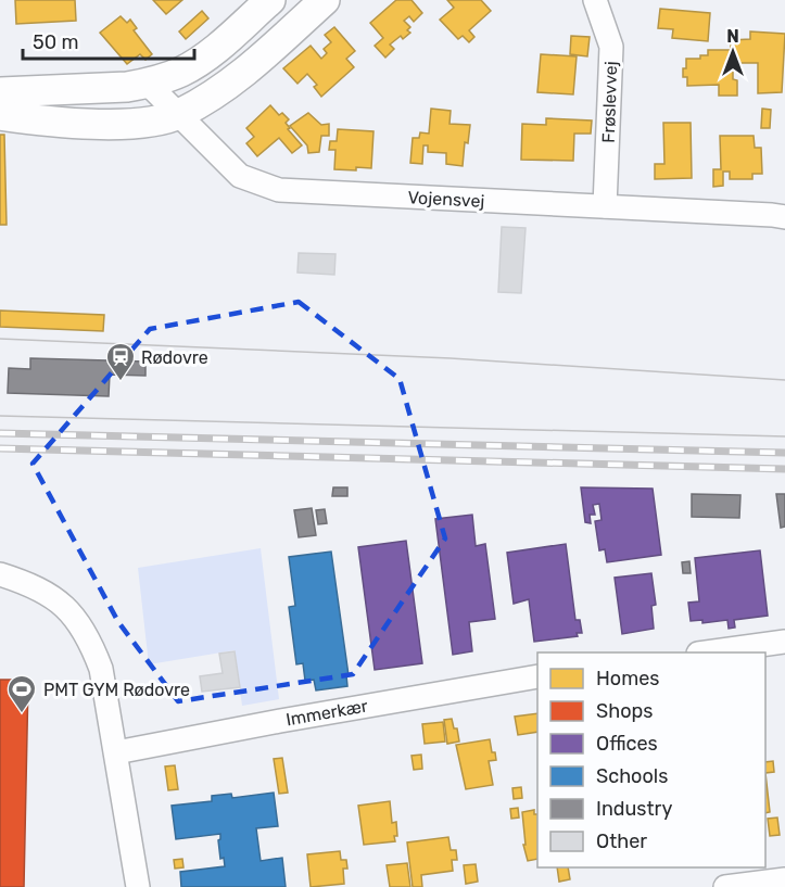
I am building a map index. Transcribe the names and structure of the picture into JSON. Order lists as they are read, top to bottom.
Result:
{
  "streets": {
    "street": ["Frøslevvej", "Vojensvej", "Immerkær"]
  },
  "crossings": [
    ["Frøslevvej", "Vojensvej"]
  ],
  "places": {
    "station": ["Rødovre"],
    "sports": ["PMT GYM Rødovre"]
  },
  "legend": [
    "Homes",
    "Shops",
    "Offices",
    "Schools",
    "Industry",
    "Other"
  ],
  "scale_bar": "50 m",
  "north": "top"
}
